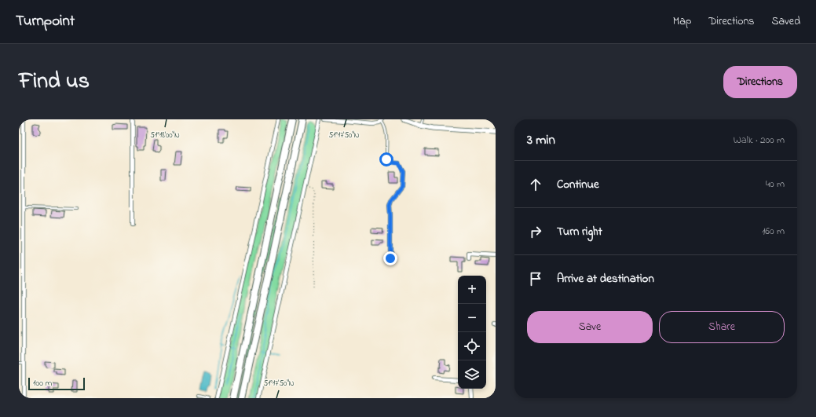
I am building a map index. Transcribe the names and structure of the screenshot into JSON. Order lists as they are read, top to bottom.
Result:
{
  "scale_bar": "100 m",
  "page": {
    "header": "Turnpoint",
    "nav": ["Map", "Directions", "Saved"],
    "title": "Find us",
    "buttons": [
      "Directions",
      ["Save", "Share"]
    ],
    "heading": ["3 min", "Walk · 200 m"],
    "list": [
      ["Continue", "40 m"],
      ["Turn right", "160 m"],
      "Arrive at destination"
    ],
    "map_buttons": ["+", "−"],
    "scale": "100 m"
  },
  "coordinates": ["51°18'00\"N", "51°17'50\"N"]
}
